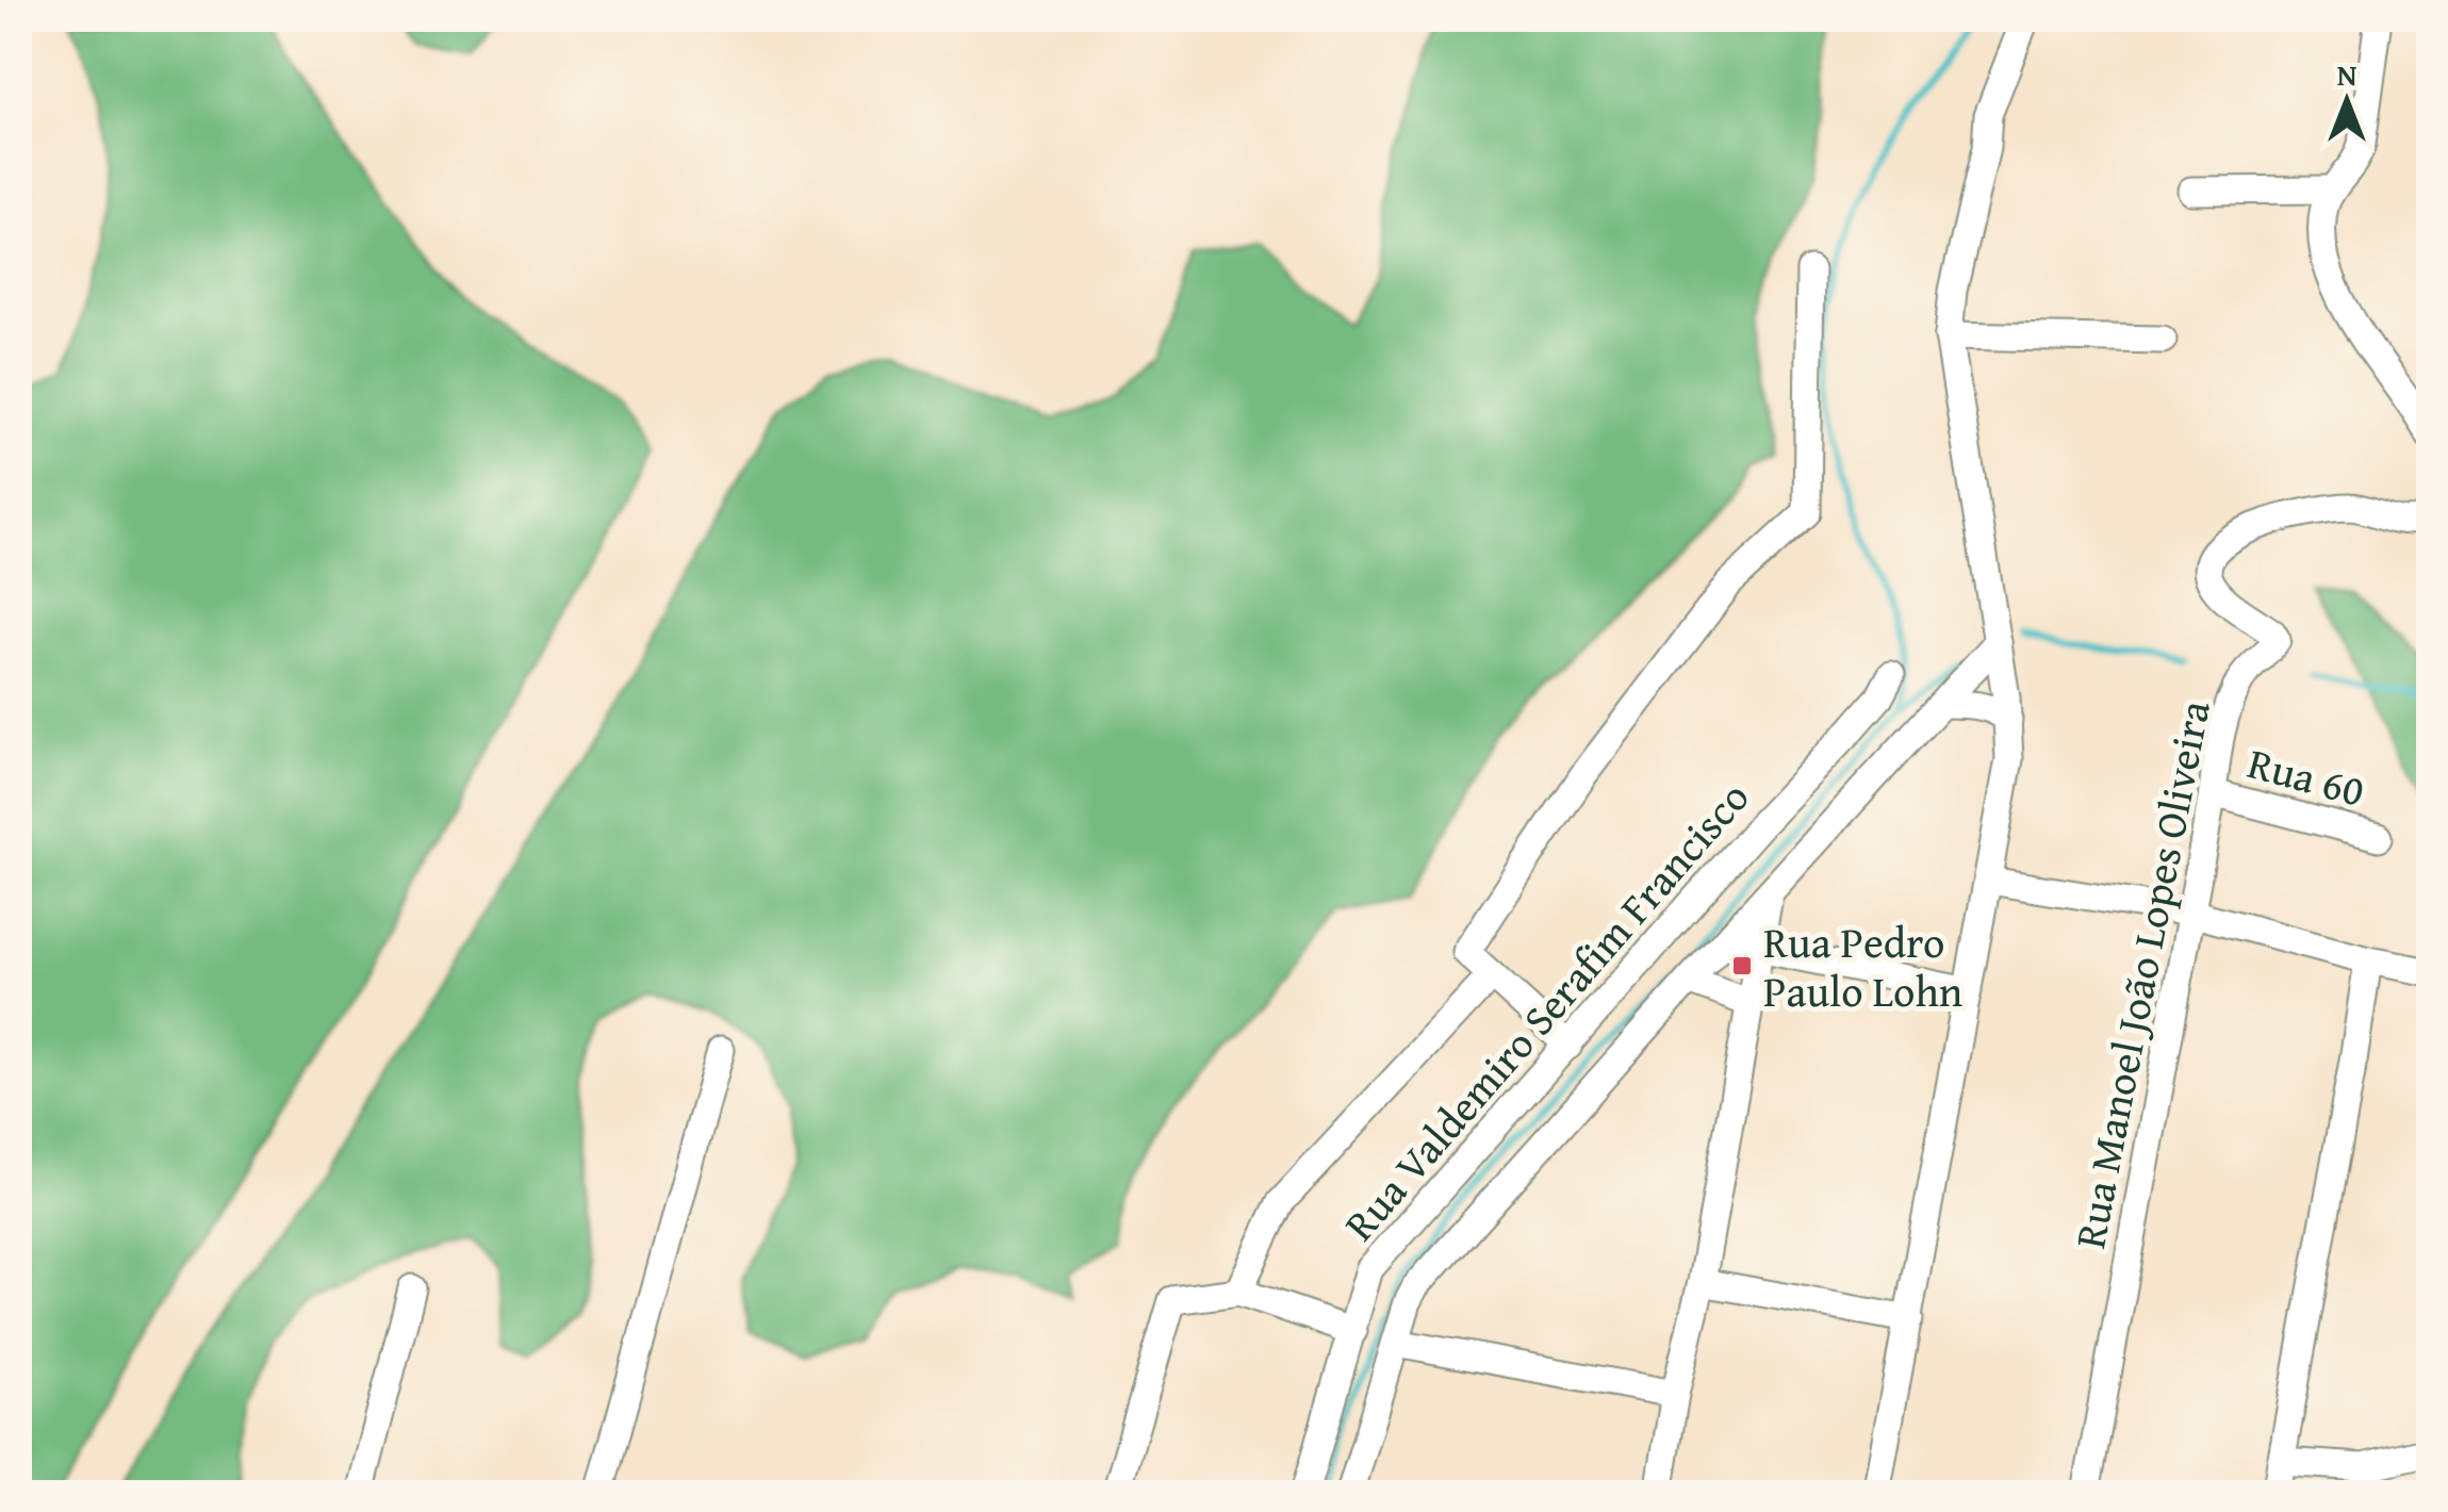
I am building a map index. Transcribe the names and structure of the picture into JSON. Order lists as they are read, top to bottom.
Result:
{
  "streets": {
    "street": ["Rua 60", "Rua Manoel João Lopes Oliveira", "Rua Valdemiro Serafim Francisco"]
  },
  "crossings": [
    ["Rua 60", "Rua Manoel João Lopes Oliveira"]
  ],
  "places": {
    "transit": ["Rua Pedro Paulo Lohn"]
  },
  "north": "top"
}
